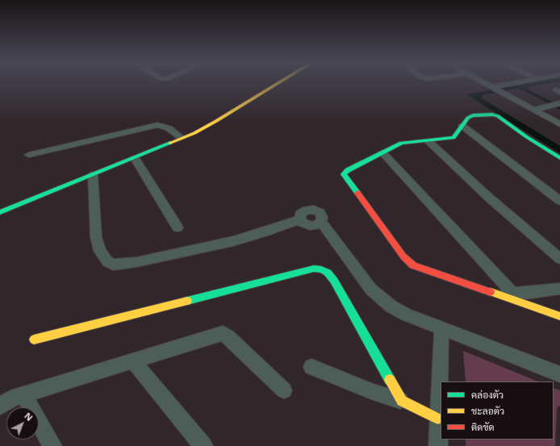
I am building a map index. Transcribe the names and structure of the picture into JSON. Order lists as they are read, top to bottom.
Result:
{
  "legend": ["คล่องตัว", "ชะลอตัว", "ติดขัด"],
  "north": "top right"
}
